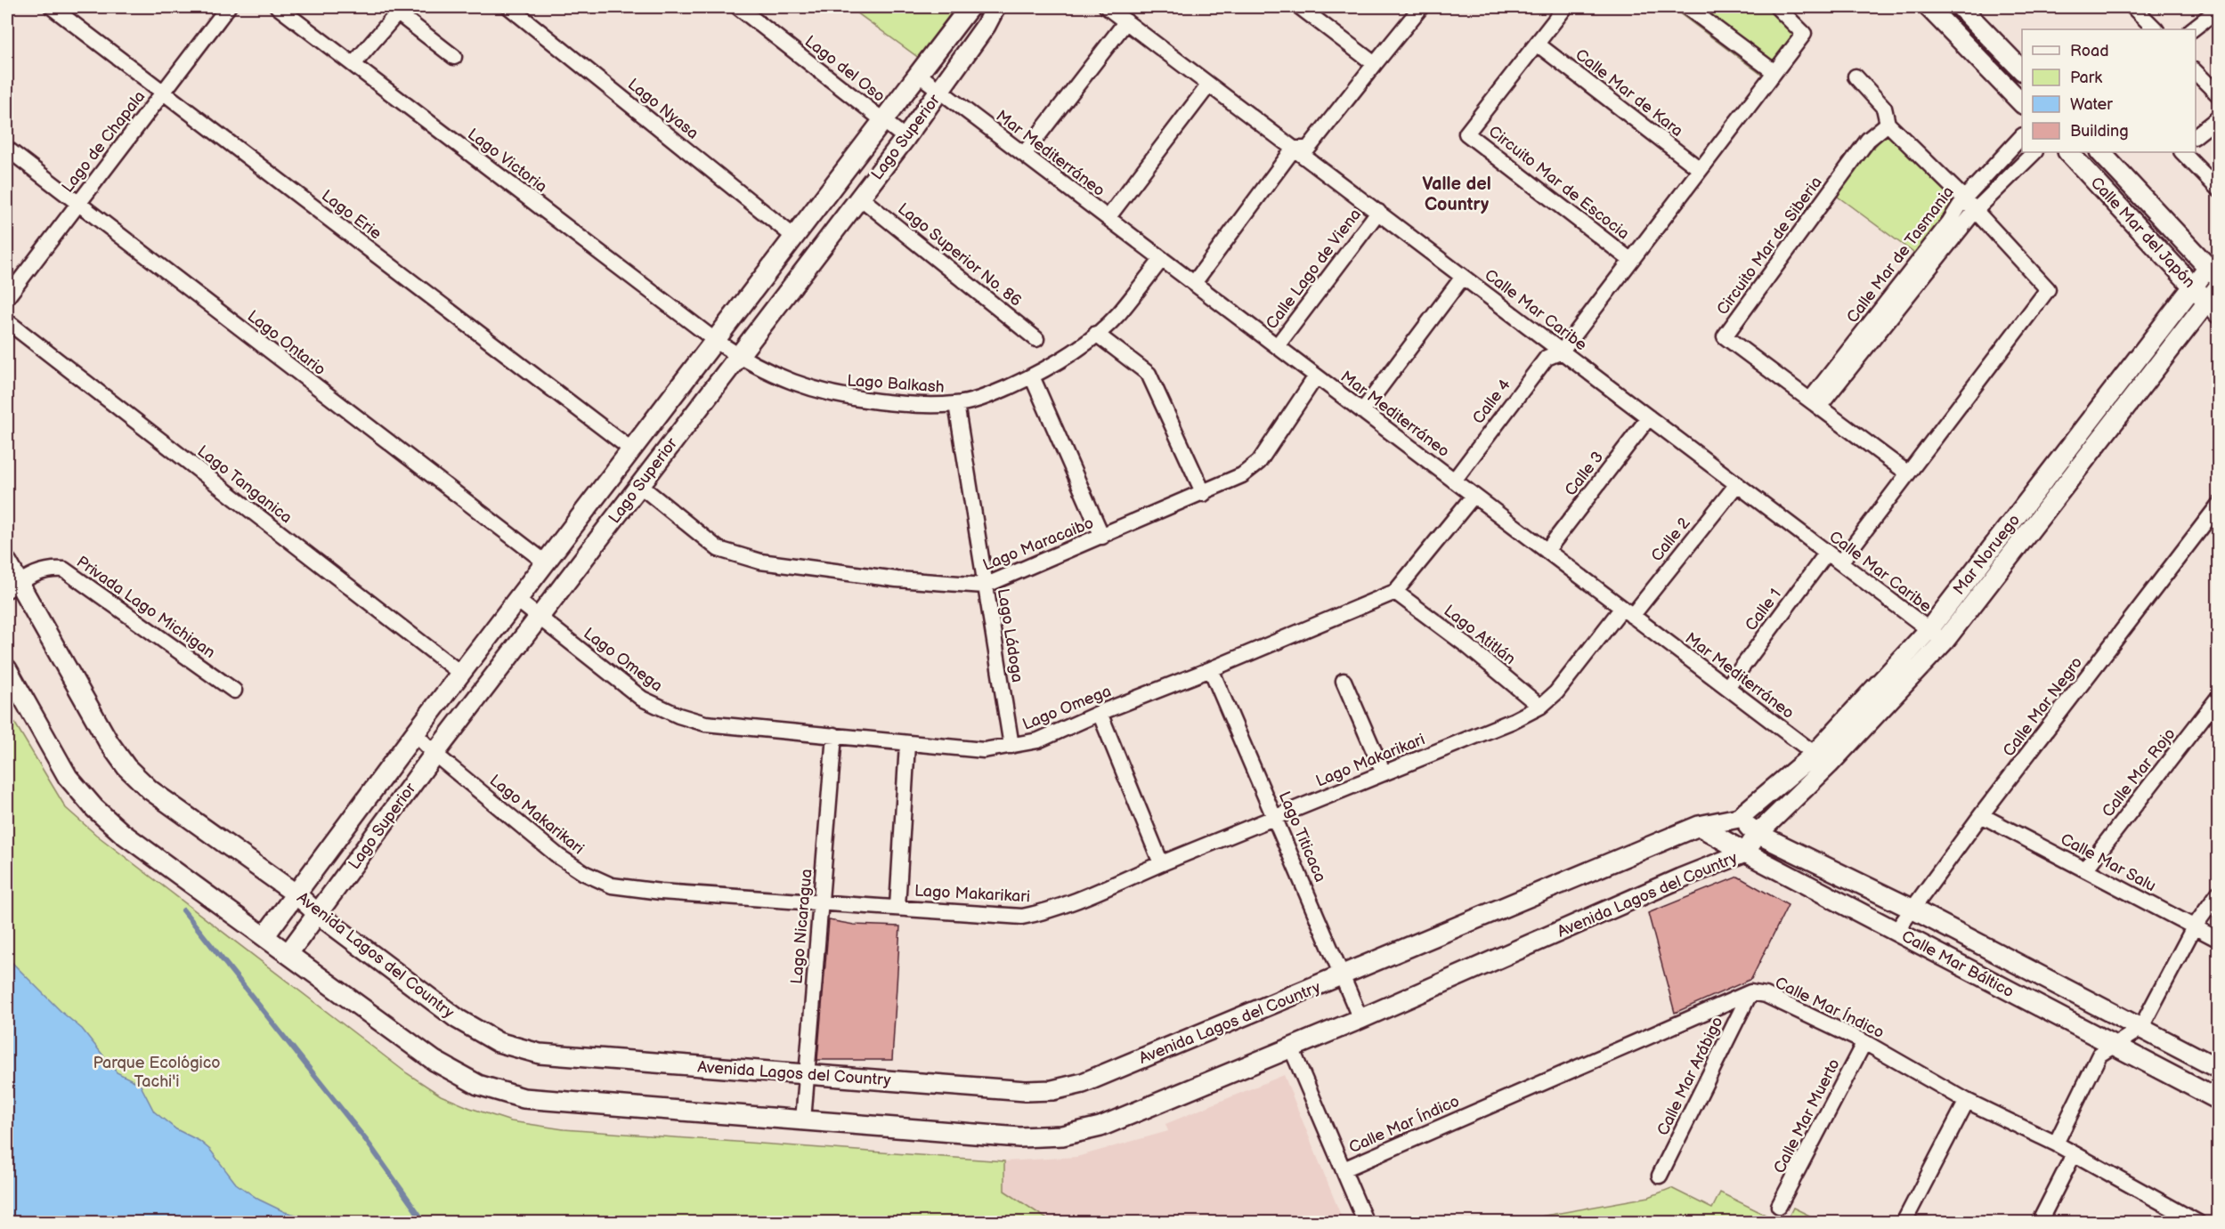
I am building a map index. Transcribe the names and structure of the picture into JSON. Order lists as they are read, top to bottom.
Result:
{
  "streets": {
    "street": [
      "Lago del Oso",
      "Calle Mar de Kara",
      "Lago Nyasa",
      "Lago Superior",
      "Lago de Chapala",
      "Mar Mediterráneo",
      "Lago Victoria",
      "Circuito Mar de Escocia",
      "Lago Erie",
      "Calle Mar del Japón",
      "Circuito Mar de Siberia",
      "Lago Superior No. 86",
      "Calle Mar de Tasmania",
      "Calle Lago de Viena",
      "Calle Mar Caribe",
      "Lago Ontario",
      "Lago Balkash",
      "Calle 4",
      "Calle 3",
      "Lago Tanganica",
      "Calle 2",
      "Lago Maracaibo",
      "Mar Noruego",
      "Privada Lago Michigan",
      "Calle 1",
      "Lago Atitlán",
      "Lago Ládoga",
      "Lago Omega",
      "Calle Mar Negro",
      "Lago Makarikari",
      "Calle Mar Rojo",
      "Lago Titicaca",
      "Calle Mar Salu",
      "Avenida Lagos del Country",
      "Lago Nicaragua",
      "Calle Mar Báltico",
      "Calle Mar Índico",
      "Calle Mar Arábigo",
      "Calle Mar Muerto"
    ]
  },
  "crossings": [
    ["Lago del Oso", "Lago Superior"],
    ["Calle Mar de Kara", "Circuito Mar de Escocia"],
    ["Lago Nyasa", "Lago Superior"],
    ["Lago Superior", "Mar Mediterráneo"],
    ["Lago Superior", "Lago Victoria"],
    ["Lago Superior", "Lago Erie"],
    ["Lago Superior", "Lago Superior No. 86"],
    ["Lago Superior", "Lago Ontario"],
    ["Lago Superior", "Lago Balkash"],
    ["Lago Superior", "Lago Tanganica"],
    ["Lago Superior", "Lago Maracaibo"],
    ["Lago Superior", "Lago Omega"],
    ["Lago Superior", "Lago Makarikari"],
    ["Lago Superior", "Avenida Lagos del Country"],
    ["Lago de Chapala", "Lago Erie"],
    ["Lago de Chapala", "Lago Ontario"],
    ["Mar Mediterráneo", "Calle Lago de Viena"],
    ["Mar Mediterráneo", "Lago Balkash"],
    ["Mar Mediterráneo", "Calle 4"],
    ["Mar Mediterráneo", "Calle 3"],
    ["Mar Mediterráneo", "Calle 2"],
    ["Mar Mediterráneo", "Lago Maracaibo"],
    ["Mar Mediterráneo", "Mar Noruego"],
    ["Mar Mediterráneo", "Calle 1"],
    ["Mar Mediterráneo", "Lago Omega"],
    ["Mar Mediterráneo", "Lago Makarikari"],
    ["Lago Victoria", "Lago Balkash"],
    ["Circuito Mar de Escocia", "Calle Mar Caribe"],
    ["Circuito Mar de Escocia", "Calle 4"],
    ["Calle Mar del Japón", "Mar Noruego"],
    ["Circuito Mar de Siberia", "Calle Mar de Tasmania"],
    ["Calle Lago de Viena", "Calle Mar Caribe"],
    ["Calle Mar Caribe", "Calle 4"],
    ["Calle Mar Caribe", "Calle 3"],
    ["Calle Mar Caribe", "Calle 2"],
    ["Calle Mar Caribe", "Mar Noruego"],
    ["Calle Mar Caribe", "Calle 1"],
    ["Lago Balkash", "Lago Ládoga"],
    ["Calle 2", "Lago Makarikari"],
    ["Lago Maracaibo", "Lago Ládoga"],
    ["Mar Noruego", "Avenida Lagos del Country"],
    ["Mar Noruego", "Calle Mar Báltico"],
    ["Privada Lago Michigan", "Avenida Lagos del Country"],
    ["Lago Atitlán", "Lago Omega"],
    ["Lago Atitlán", "Lago Makarikari"],
    ["Lago Ládoga", "Lago Omega"],
    ["Lago Omega", "Lago Titicaca"],
    ["Lago Omega", "Lago Nicaragua"],
    ["Calle Mar Negro", "Calle Mar Salu"],
    ["Calle Mar Negro", "Calle Mar Báltico"],
    ["Lago Makarikari", "Lago Titicaca"],
    ["Lago Makarikari", "Lago Nicaragua"],
    ["Calle Mar Rojo", "Calle Mar Salu"],
    ["Lago Titicaca", "Avenida Lagos del Country"],
    ["Avenida Lagos del Country", "Lago Nicaragua"],
    ["Avenida Lagos del Country", "Calle Mar Báltico"],
    ["Calle Mar Índico", "Calle Mar Arábigo"],
    ["Calle Mar Índico", "Calle Mar Muerto"]
  ],
  "districts": ["Valle del Country"],
  "parks": ["Parque Ecológico Tachi'i"],
  "legend": [
    "Road",
    "Park",
    "Water",
    "Building"
  ]
}
